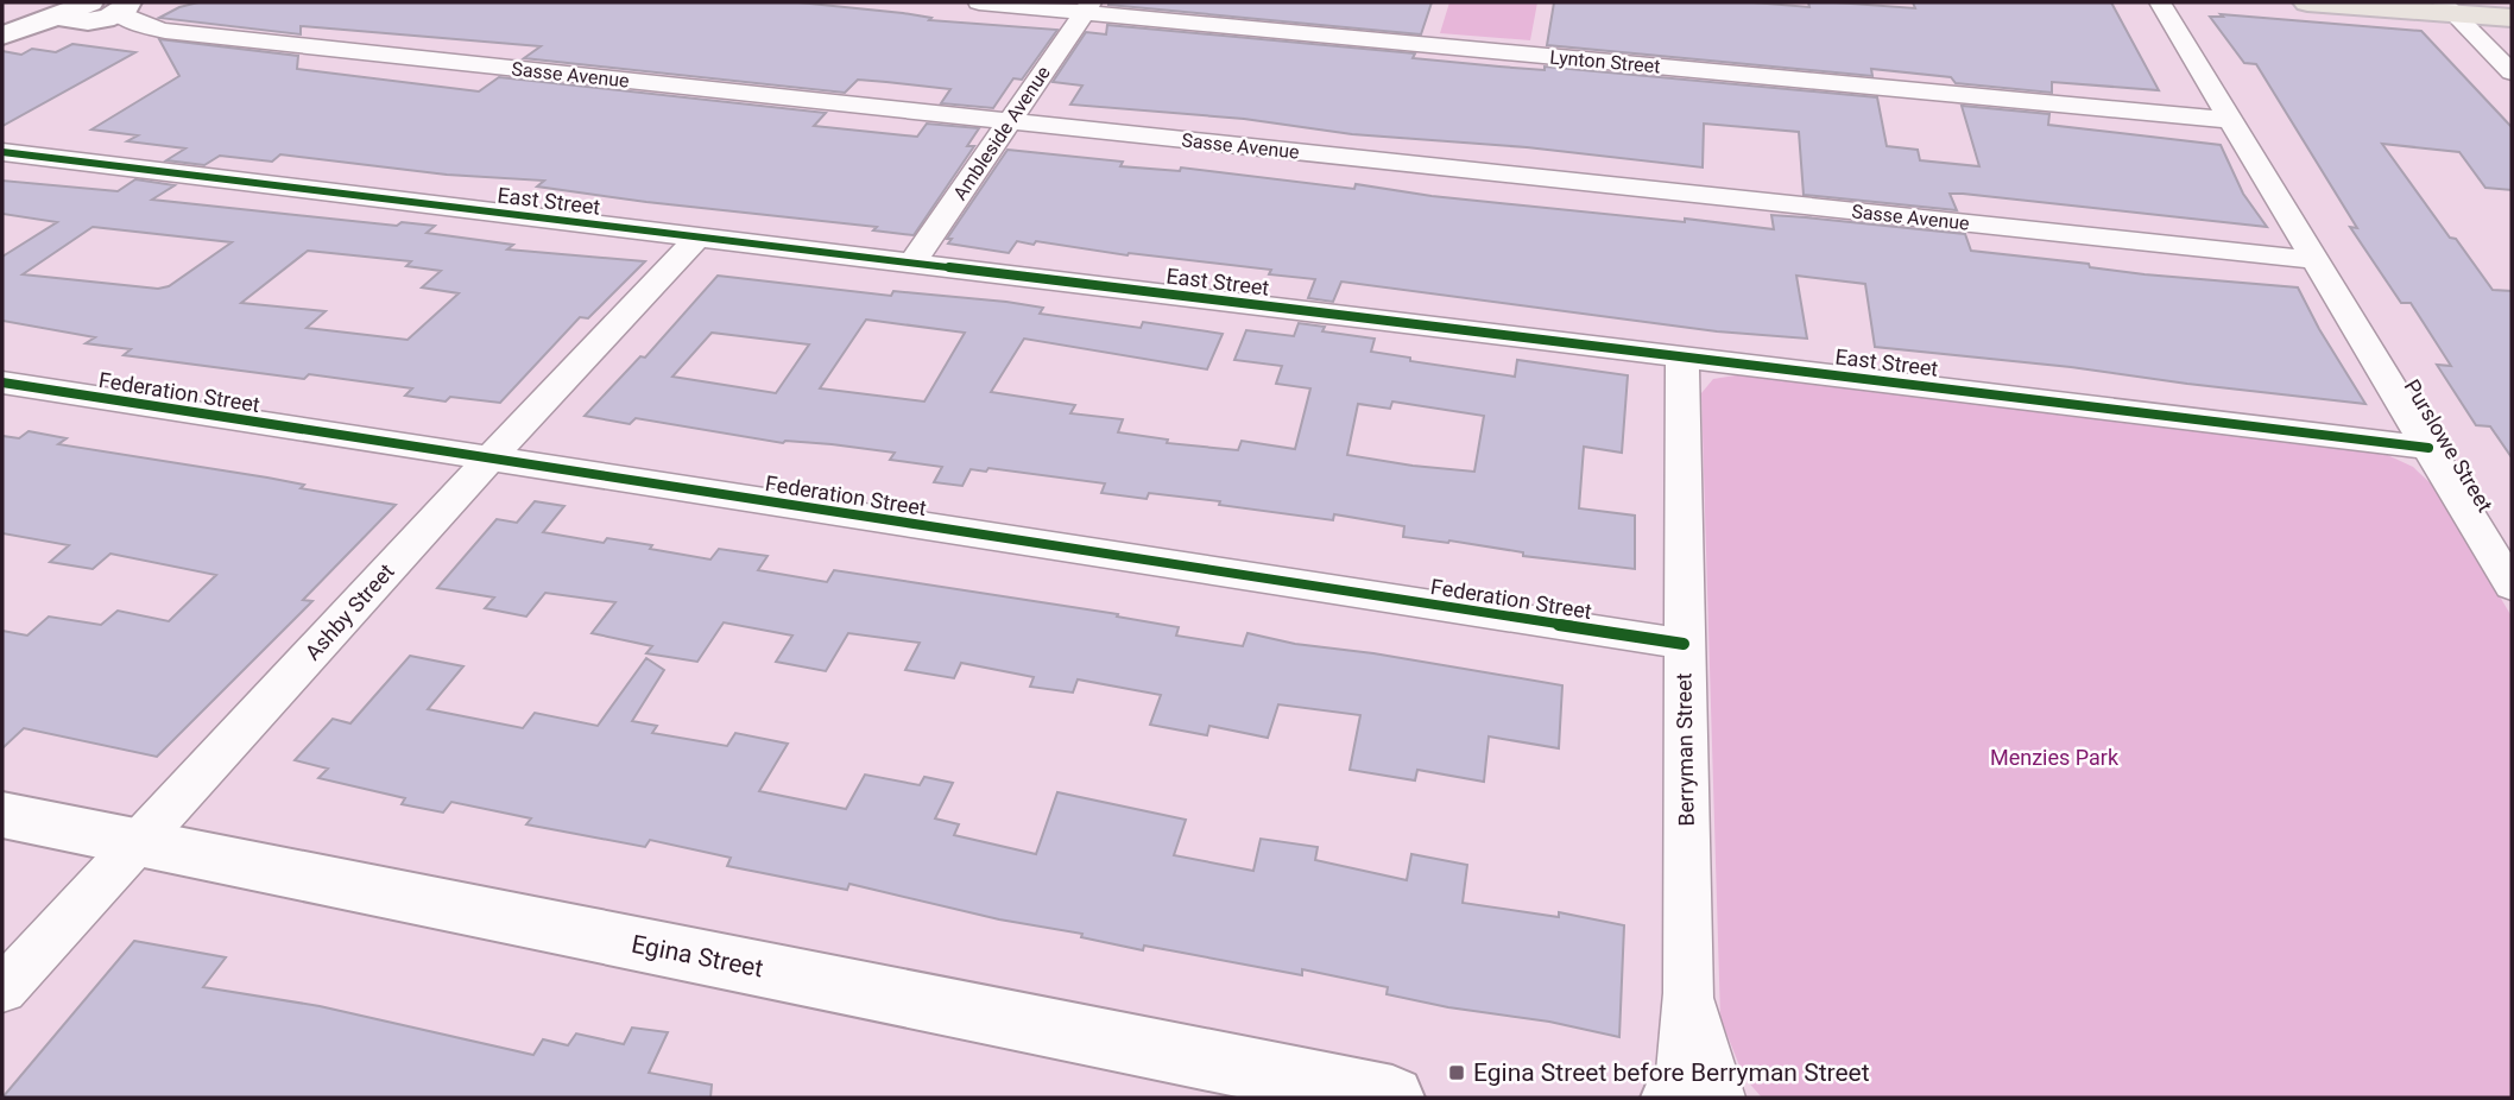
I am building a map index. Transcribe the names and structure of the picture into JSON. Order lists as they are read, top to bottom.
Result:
{
  "streets": {
    "street": [
      "Lynton Street",
      "Sasse Avenue",
      "Ambleside Avenue",
      "East Street",
      "Federation Street",
      "Purslowe Street",
      "Ashby Street",
      "Berryman Street",
      "Egina Street"
    ]
  },
  "crossings": [
    ["Lynton Street", "Ambleside Avenue"],
    ["Lynton Street", "Purslowe Street"],
    ["Sasse Avenue", "Ambleside Avenue"],
    ["Sasse Avenue", "Purslowe Street"],
    ["Ambleside Avenue", "East Street"],
    ["East Street", "Purslowe Street"],
    ["East Street", "Ashby Street"],
    ["East Street", "Berryman Street"],
    ["Federation Street", "Ashby Street"],
    ["Federation Street", "Berryman Street"],
    ["Ashby Street", "Egina Street"]
  ],
  "parks": ["Menzies Park"],
  "places": {
    "transit": ["Egina Street before Berryman Street"]
  }
}
